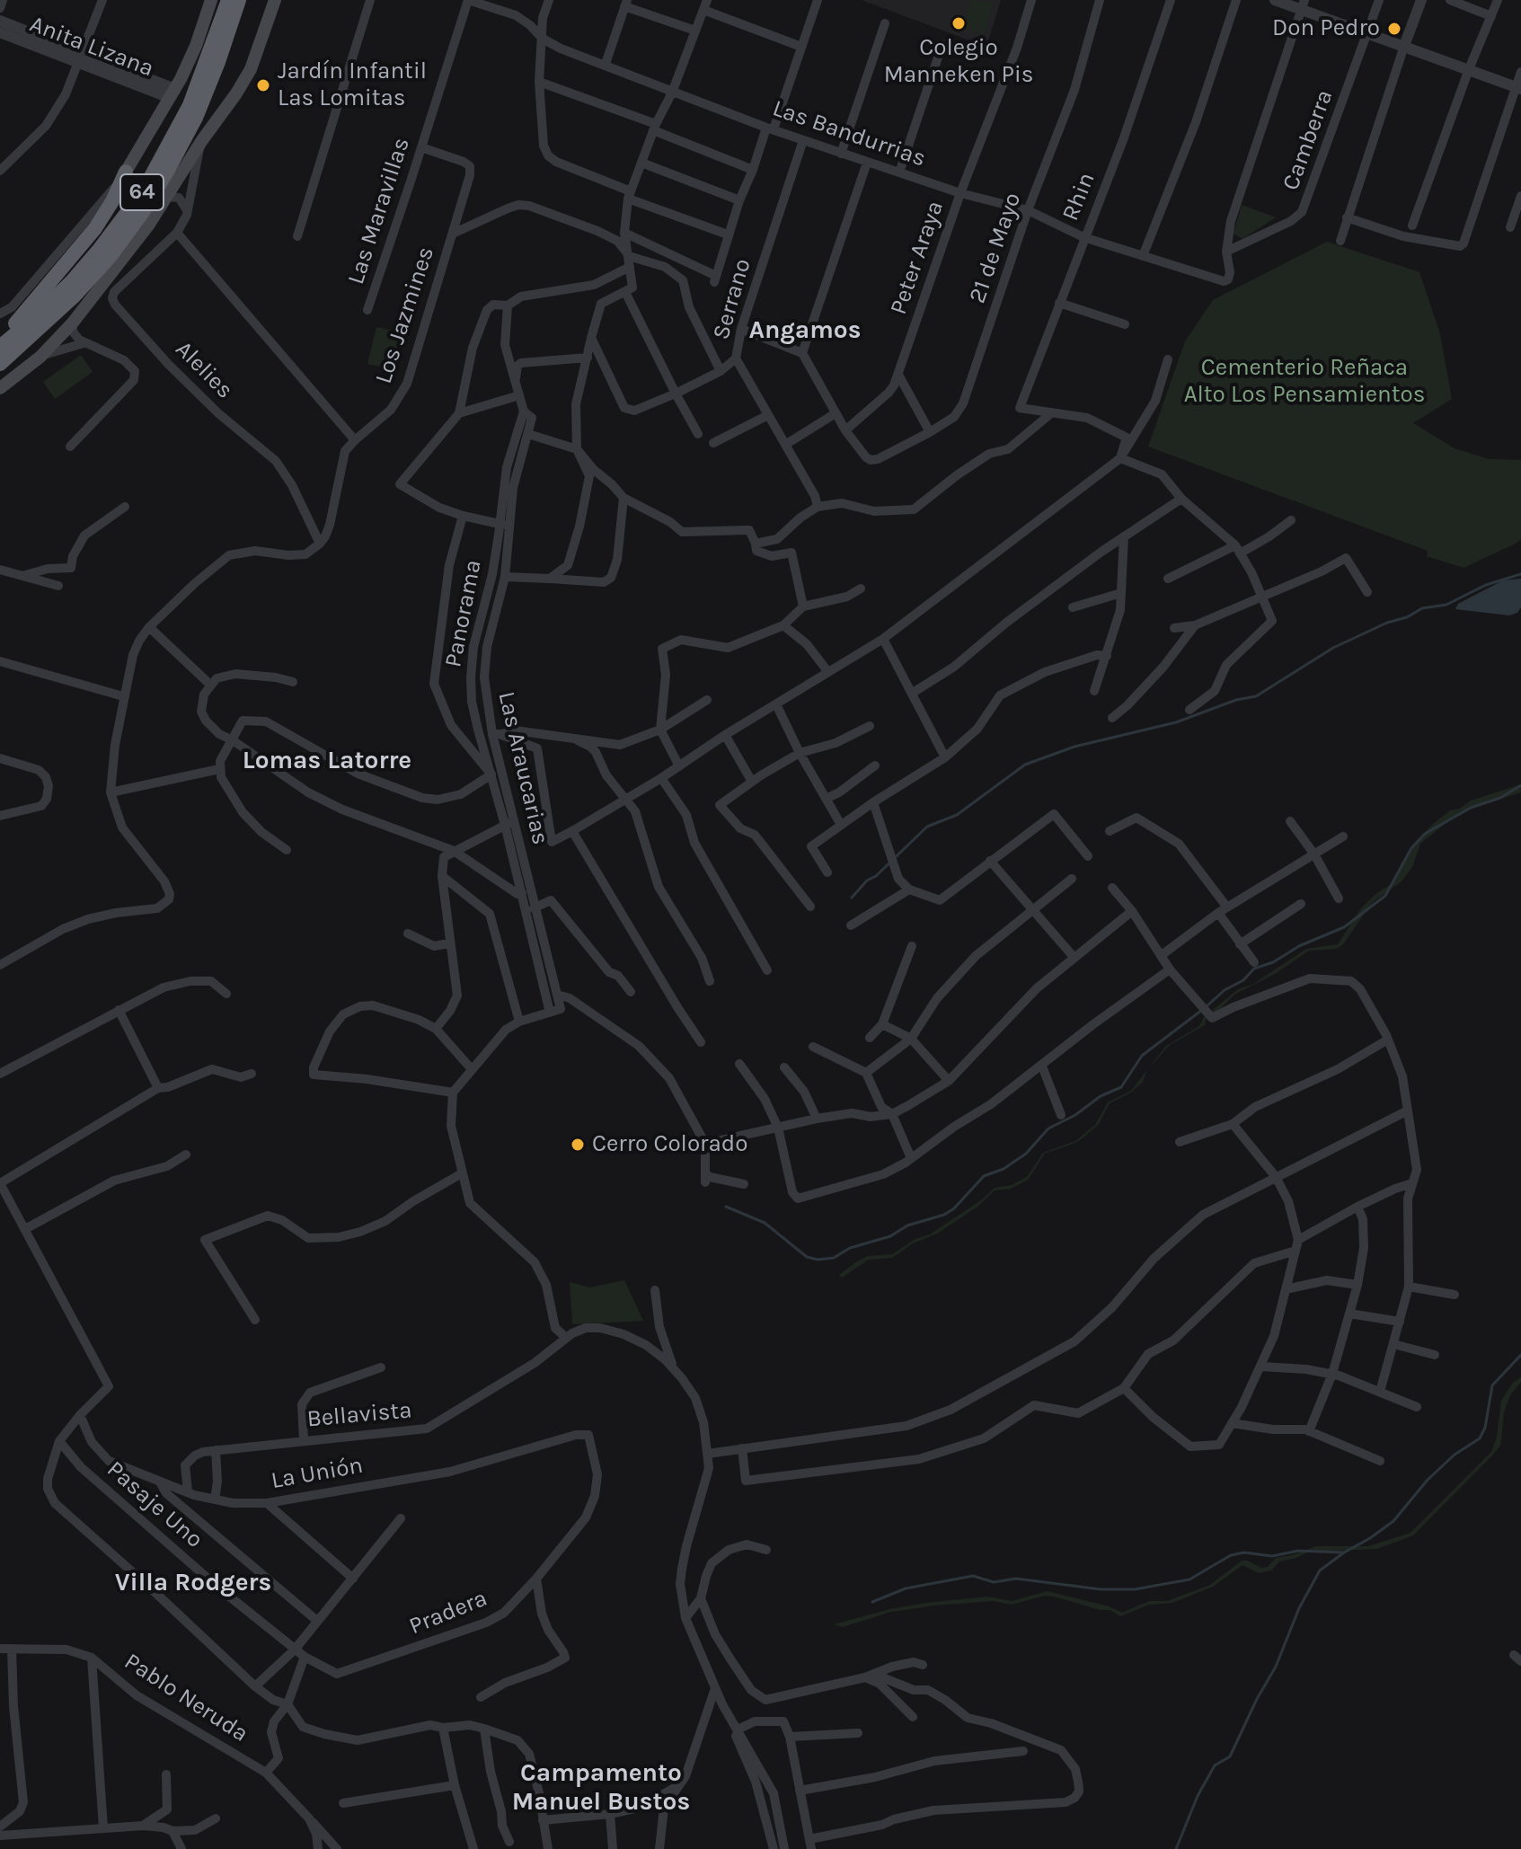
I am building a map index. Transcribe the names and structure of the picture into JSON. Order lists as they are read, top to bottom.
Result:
{
  "streets": {
    "highway": ["64"],
    "street": [
      "Anita Lizana",
      "Las Bandurrias",
      "Camberra",
      "Rhin",
      "Las Maravillas",
      "21 de Mayo",
      "Peter Araya",
      "Serrano",
      "Los Jazmines",
      "Alelies",
      "Panorama",
      "Las Araucarias",
      "Bellavista",
      "La Unión",
      "Pasaje Uno",
      "Pradera",
      "Pablo Neruda"
    ]
  },
  "crossings": [
    ["Las Bandurrias", "Camberra"],
    ["Las Bandurrias", "Rhin"],
    ["Las Bandurrias", "Las Maravillas"],
    ["Las Bandurrias", "21 de Mayo"],
    ["Las Bandurrias", "Peter Araya"],
    ["Las Bandurrias", "Serrano"],
    ["Las Maravillas", "Los Jazmines"],
    ["21 de Mayo", "Peter Araya"],
    ["Los Jazmines", "Alelies"],
    ["Panorama", "Las Araucarias"],
    ["Bellavista", "La Unión"],
    ["La Unión", "Pradera"],
    ["Pasaje Uno", "Pradera"]
  ],
  "districts": [
    "Angamos",
    "Lomas Latorre",
    "Villa Rodgers",
    "Campamento Manuel Bustos"
  ],
  "parks": ["Cementerio Reñaca Alto Los Pensamientos"],
  "places": [
    "Colegio Manneken Pis",
    "Don Pedro",
    "Jardín Infantil Las Lomitas",
    "Cerro Colorado"
  ]
}
